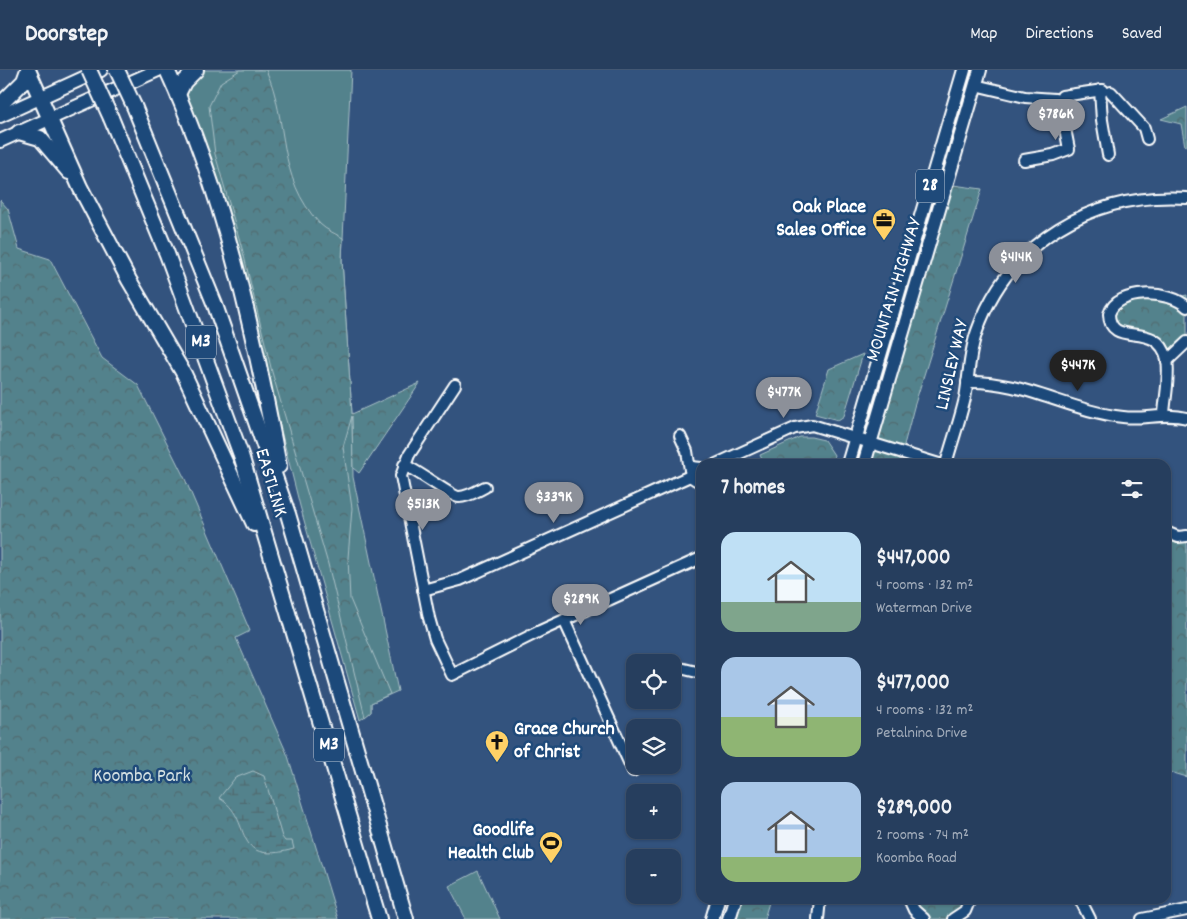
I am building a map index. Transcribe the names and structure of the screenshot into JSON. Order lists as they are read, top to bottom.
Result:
{
  "streets": {
    "highway": ["M3", "EASTLINK"],
    "main road": ["28", "MOUNTAIN HIGHWAY"],
    "street": ["LINSLEY WAY"]
  },
  "parks": ["Koomba Park"],
  "places": {
    "office": ["Oak Place Sales Office"],
    "church": ["Grace Church of Christ"],
    "sports": ["Goodlife Health Club"]
  },
  "page": {
    "header": "Doorstep",
    "nav": ["Map", "Directions", "Saved"],
    "price": [
      "$786K",
      "$414K",
      "$447K",
      "$477K",
      "$339K",
      "$513K",
      "$289K"
    ],
    "heading": "7 homes",
    "list": [
      {
        "name": "$447,000",
        "note": "4 rooms · 132 m² · Waterman Drive"
      },
      {
        "name": "$477,000",
        "note": "4 rooms · 132 m² · Petalnina Drive"
      },
      {
        "name": "$289,000",
        "note": "2 rooms · 74 m² · Koomba Road"
      }
    ],
    "map_buttons": ["+", "−"]
  }
}
